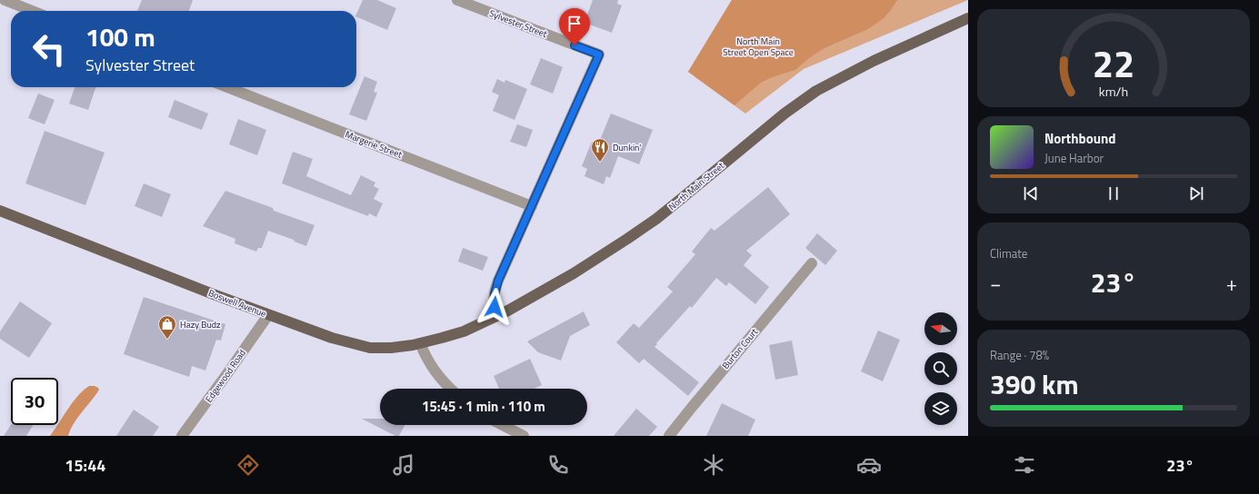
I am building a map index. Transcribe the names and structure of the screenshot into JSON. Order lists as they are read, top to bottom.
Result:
{
  "streets": {
    "main road": ["North Main Street", "Boswell Avenue"],
    "street": [
      "Sylvester Street",
      "Margerie Street",
      "Burton Court",
      "Edgewood Road"
    ]
  },
  "crossings": [
    ["Sylvester Street", "Margerie Street"],
    ["North Main Street", "Boswell Avenue"],
    ["Boswell Avenue", "Edgewood Road"]
  ],
  "parks": ["North Main Street Open Space"],
  "places": {
    "restaurant": ["Dunkin'"],
    "shop": ["Hazy Budz"]
  },
  "north": "left",
  "page": {
    "turn": ["100 m", "Sylvester Street"],
    "song": ["Northbound", "June Harbor"],
    "tile": [
      "Climate",
      ["Range · 78%", "390 km"]
    ],
    "heat": ["−", "23°", "+"],
    "limit": "30",
    "trip": "15:45 · 1 min · 110 m",
    "tabs": ["15:44", "23°"],
    "gauge": ["22", "km/h"]
  }
}
